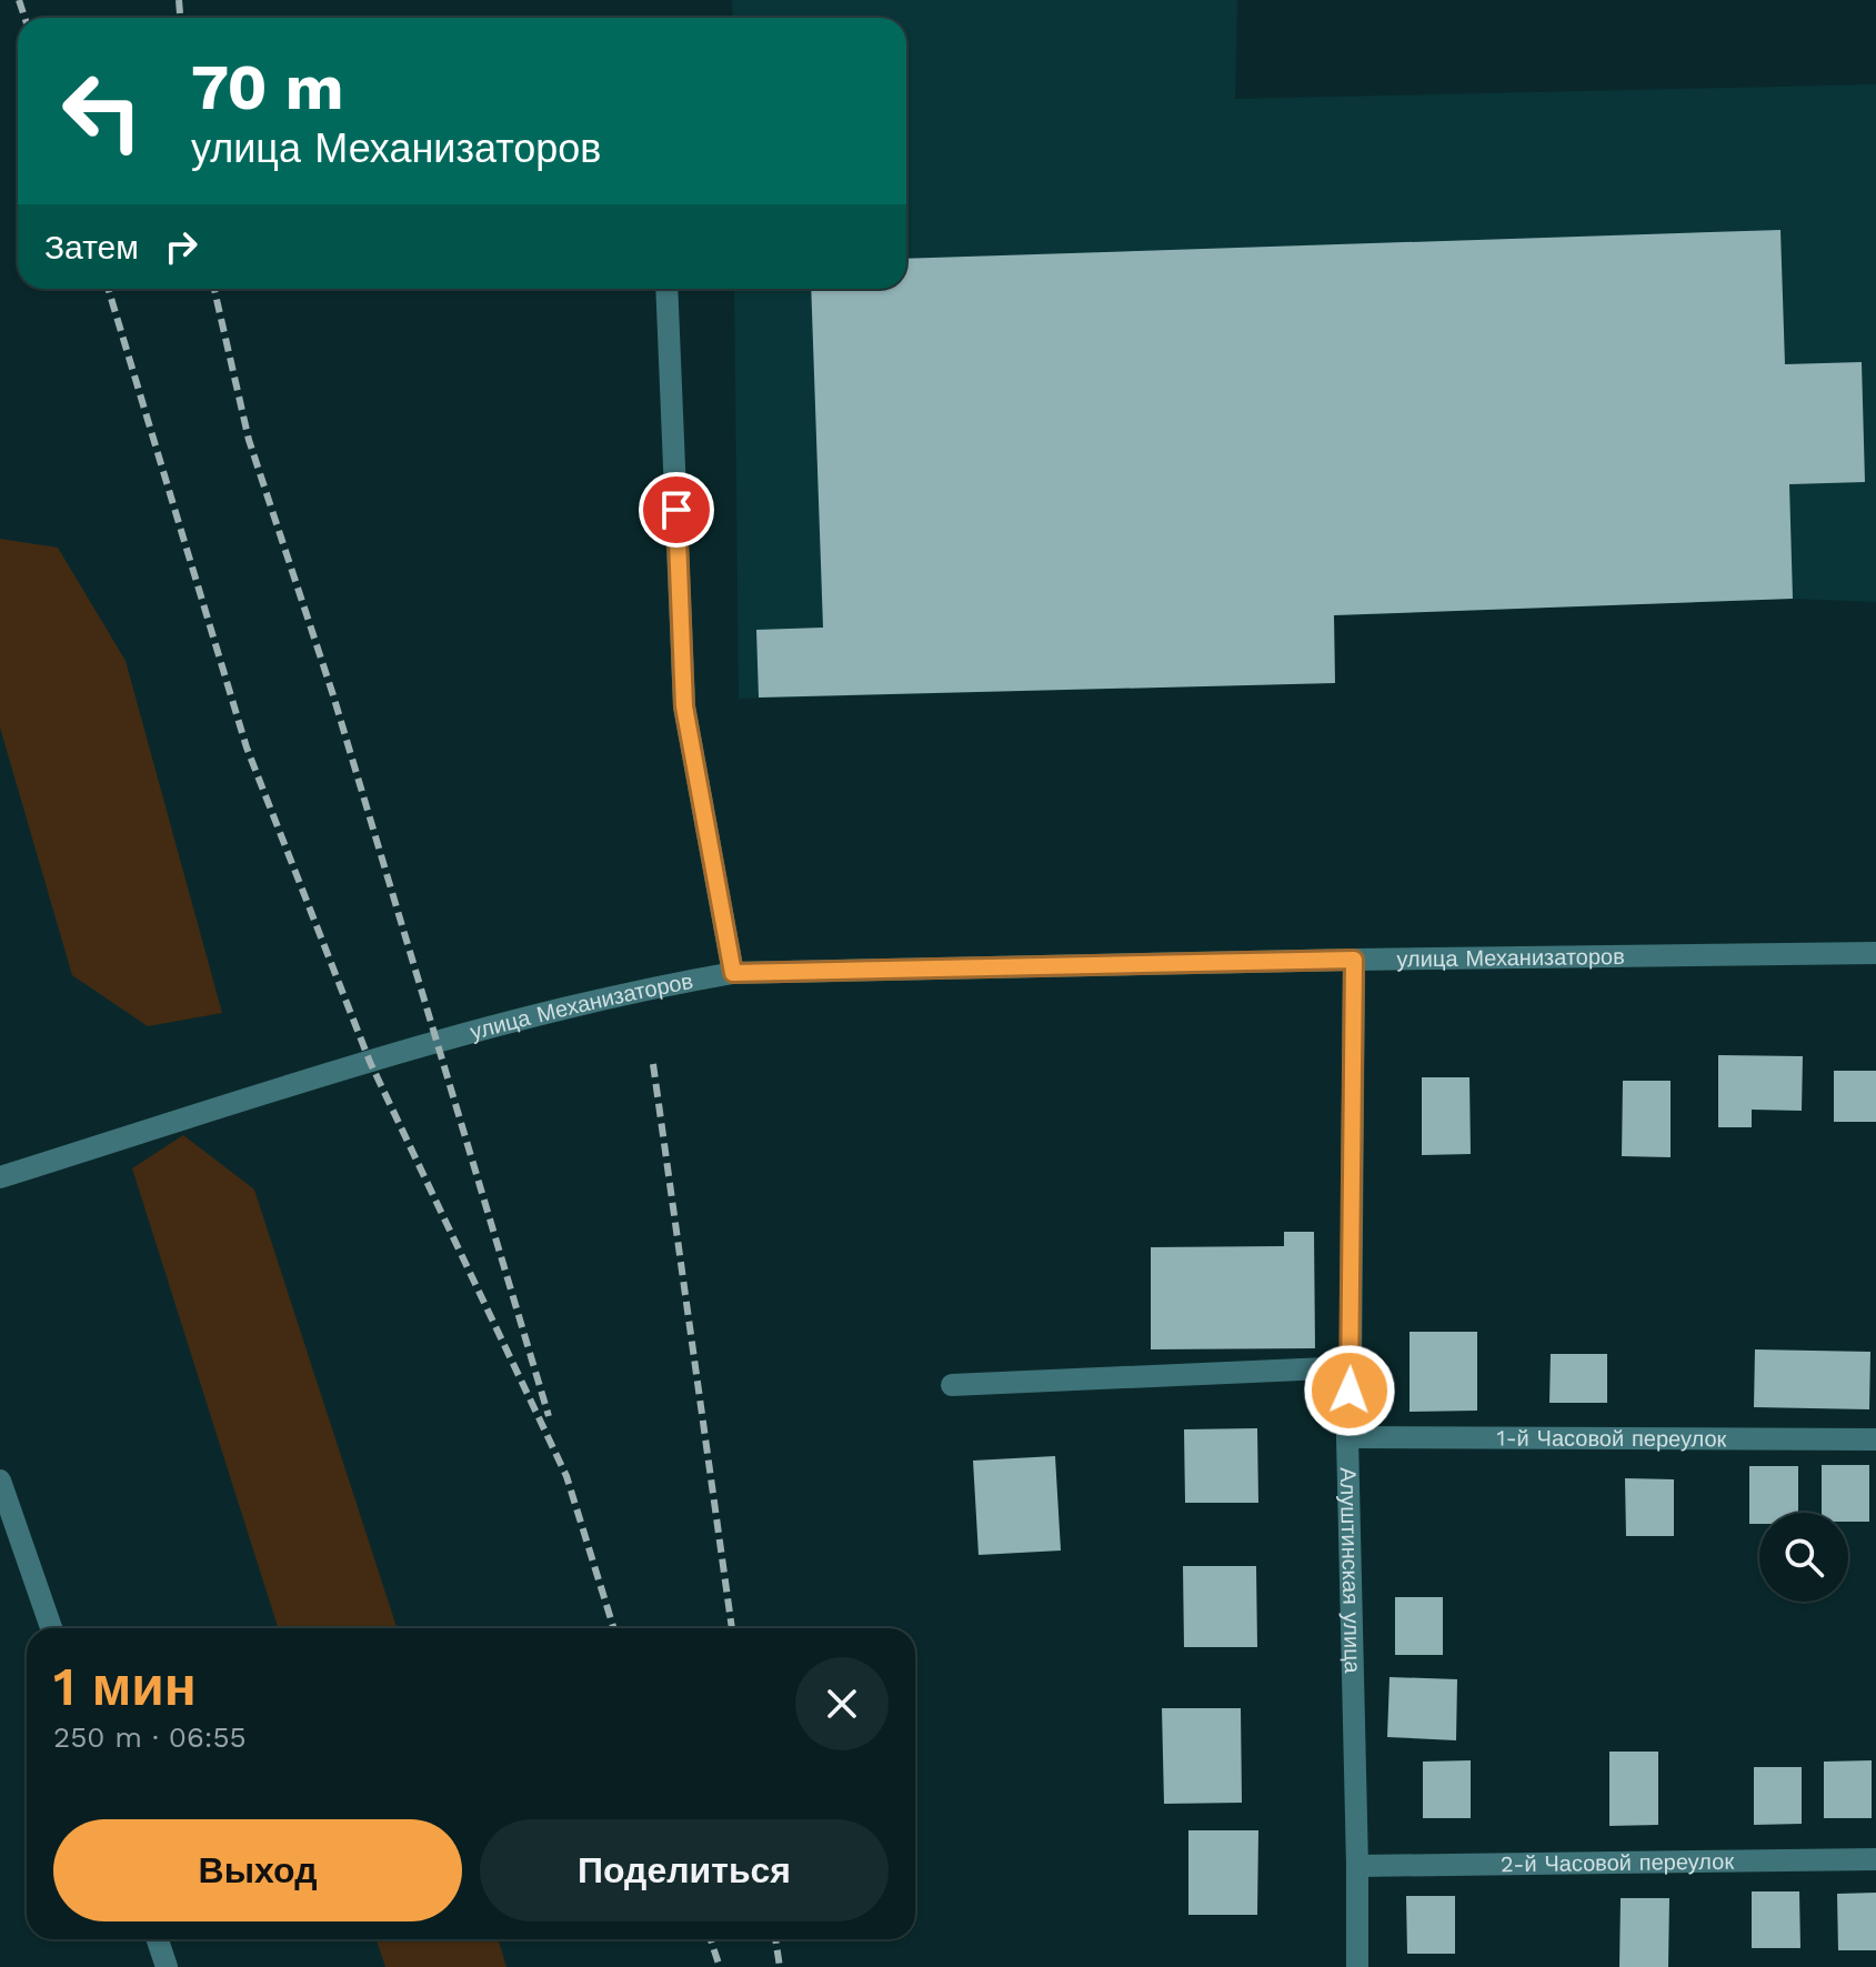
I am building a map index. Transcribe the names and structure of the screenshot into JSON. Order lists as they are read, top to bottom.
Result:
{
  "streets": {
    "street": [
      "улица Механизаторов",
      "1-й Часовой переулок",
      "Алуштинская улица",
      "2-й Часовой переулок"
    ]
  },
  "crossings": [
    ["улица Механизаторов", "Алуштинская улица"],
    ["1-й Часовой переулок", "Алуштинская улица"],
    ["Алуштинская улица", "2-й Часовой переулок"]
  ],
  "page": {
    "turn": ["70 m", "улица Механизаторов"],
    "then": "Затем",
    "heading": ["1 мин", "250 m · 06:55"],
    "buttons": ["Выход", "Поделиться"]
  }
}
